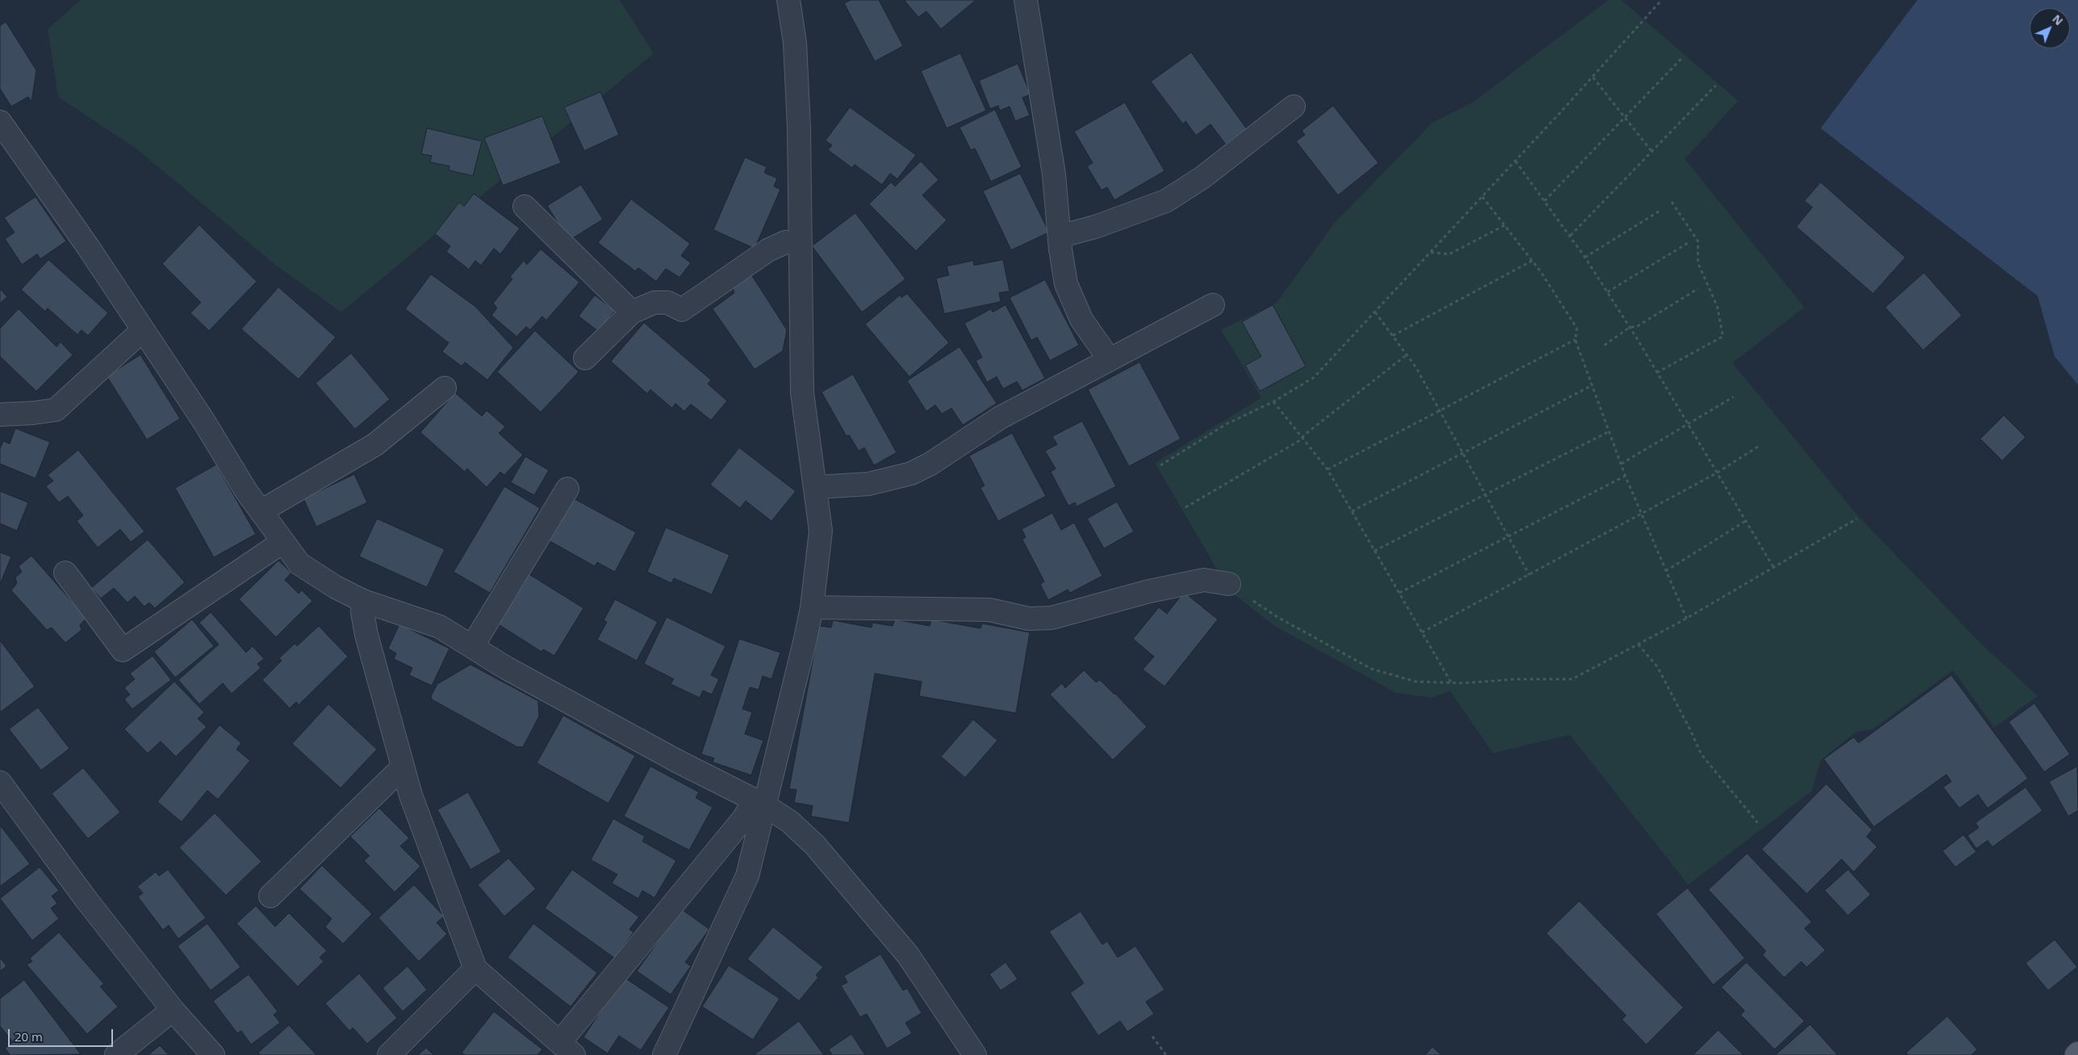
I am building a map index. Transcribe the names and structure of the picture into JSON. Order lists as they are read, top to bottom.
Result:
{
  "scale_bar": "20 m",
  "north": "top right"
}
